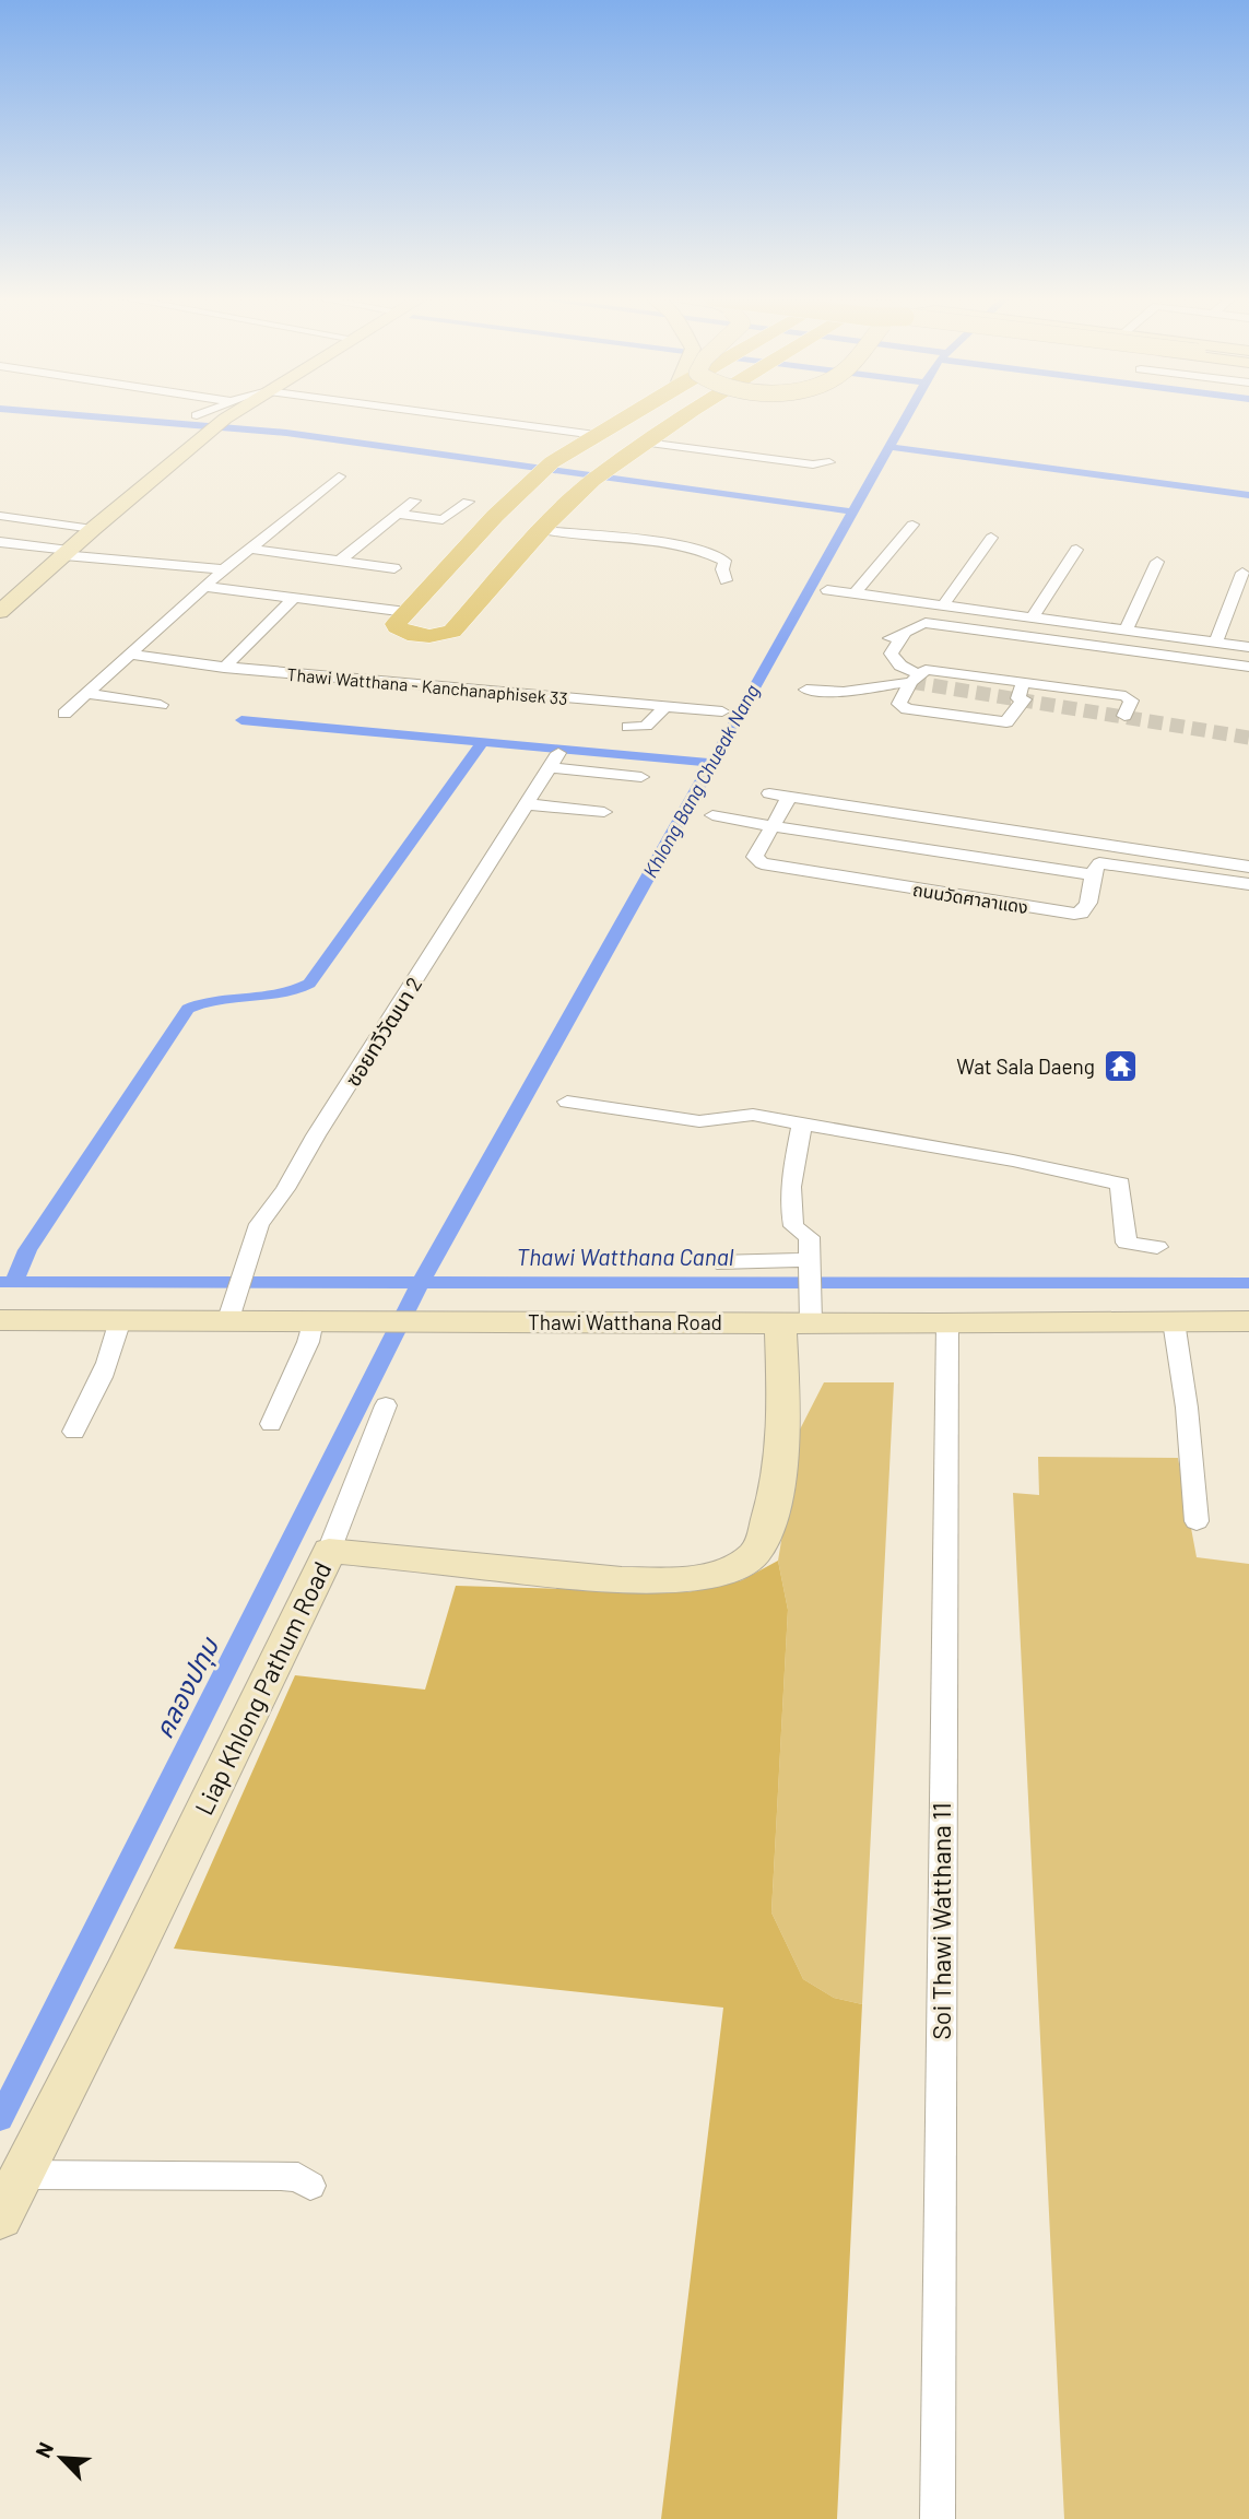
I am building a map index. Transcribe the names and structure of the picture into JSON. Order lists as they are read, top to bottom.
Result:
{
  "streets": {
    "main road": ["Thawi Watthana Road", "Liap Khlong Pathum Road"],
    "street": [
      "Thawi Watthana - Kanchanaphisek 33",
      "ถนนวัดศาลาแดง",
      "ซอยทวีวัฒนา 2",
      "Soi Thawi Watthana 11"
    ]
  },
  "crossings": [
    ["ซอยทวีวัฒนา 2", "Thawi Watthana Road"],
    ["Thawi Watthana Road", "Liap Khlong Pathum Road"],
    ["Thawi Watthana Road", "Soi Thawi Watthana 11"]
  ],
  "water": ["Khlong Bang Chueak Nang", "Thawi Watthana Canal", "คลองปทุม"],
  "places": {
    "temple": ["Wat Sala Daeng"]
  },
  "north": "top left"
}
